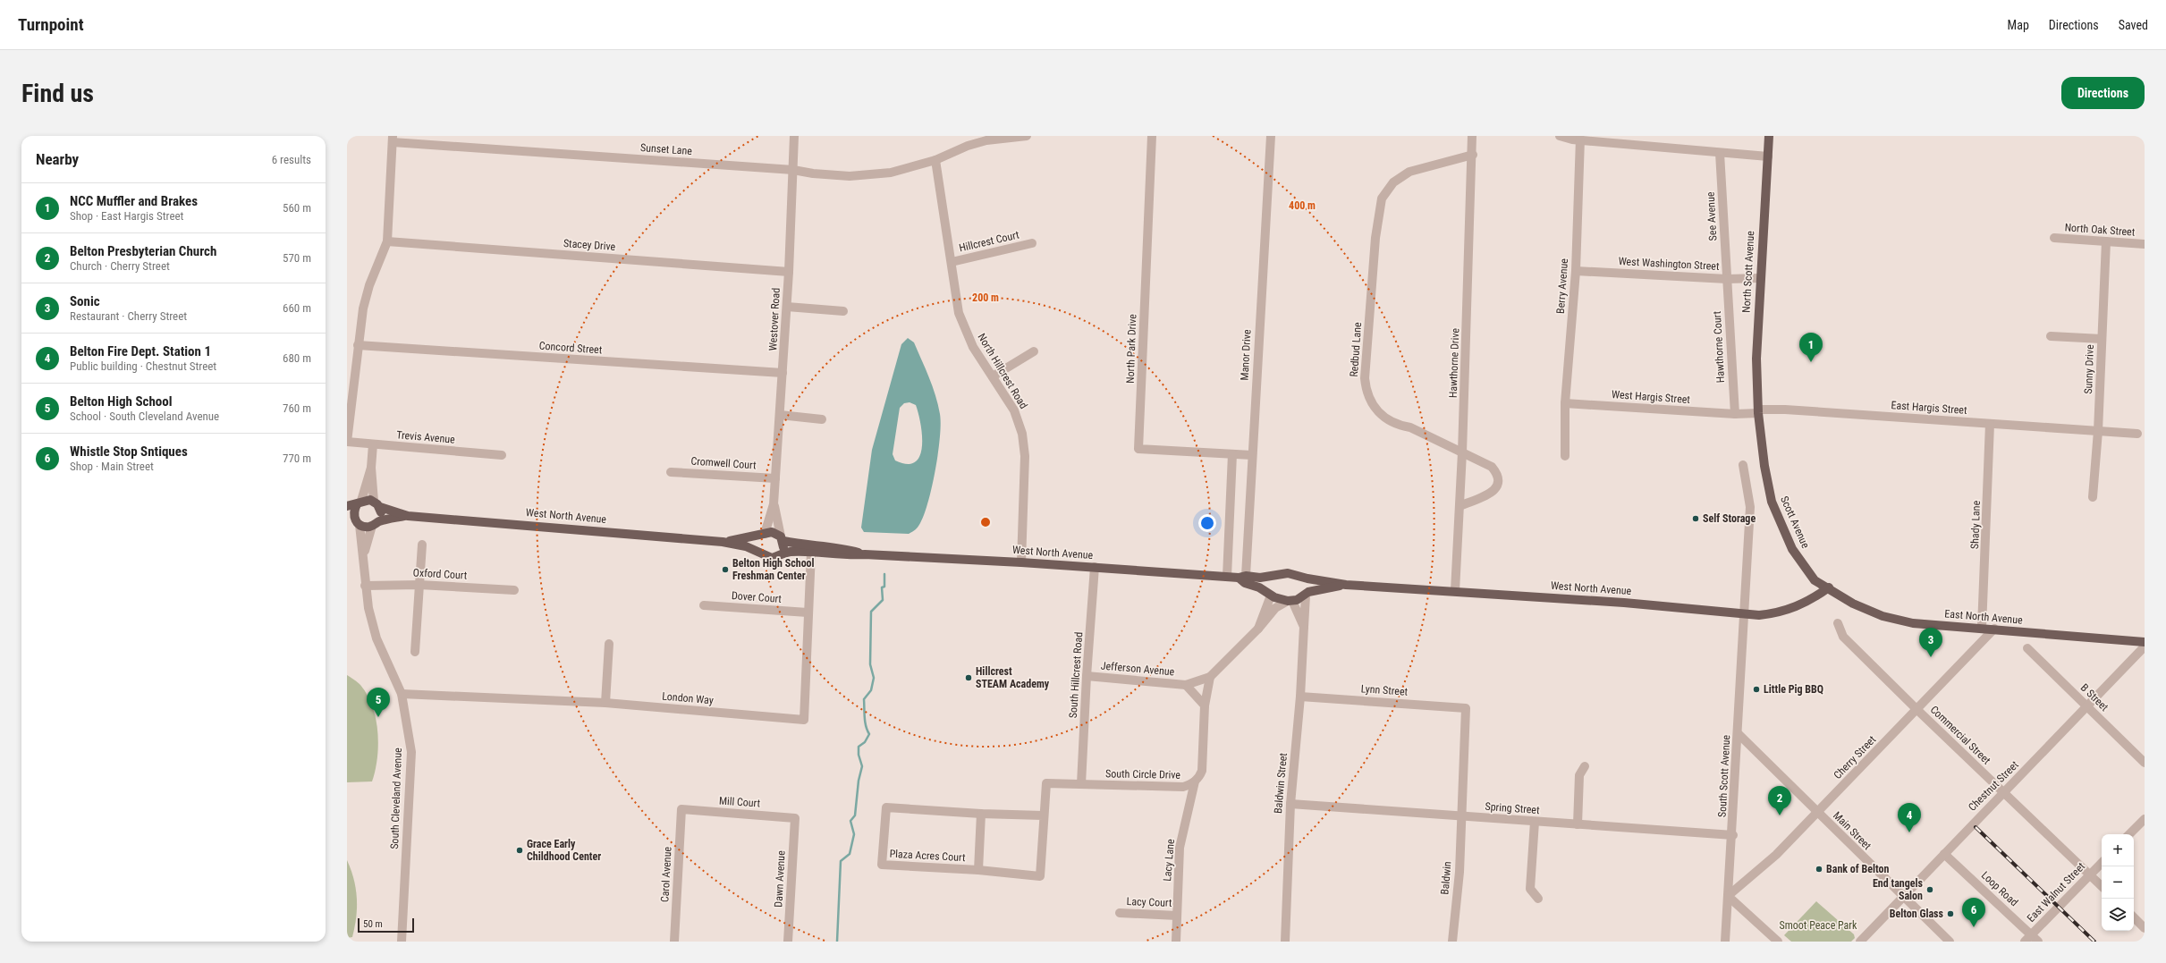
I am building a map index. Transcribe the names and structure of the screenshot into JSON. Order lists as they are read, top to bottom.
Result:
{
  "streets": {
    "main road": [
      "North Scott Avenue",
      "West North Avenue",
      "Scott Avenue",
      "East North Avenue"
    ],
    "street": [
      "Sunset Lane",
      "See Avenue",
      "North Oak Street",
      "Hillcrest Court",
      "Stacey Drive",
      "West Washington Street",
      "Berry Avenue",
      "Westover Road",
      "Hawthorne Court",
      "Concord Street",
      "North Park Drive",
      "Redbud Lane",
      "Manor Drive",
      "Hawthorne Drive",
      "Sunny Drive",
      "North Hillcrest Road",
      "West Hargis Street",
      "East Hargis Street",
      "Trevis Avenue",
      "Cromwell Court",
      "Shady Lane",
      "Oxford Court",
      "Dover Court",
      "Jefferson Avenue",
      "South Hillcrest Road",
      "Lynn Street",
      "B Street",
      "London Way",
      "Commercial Street",
      "Cherry Street",
      "South Circle Drive",
      "South Scott Avenue",
      "Baldwin Street",
      "Chestnut Street",
      "South Cleveland Avenue",
      "Mill Court",
      "Spring Street",
      "Main Street",
      "Plaza Acres Court",
      "Lacy Lane",
      "Carol Avenue",
      "Baldwin",
      "Dawn Avenue",
      "Loop Road",
      "East Walnut Street",
      "Lacy Court"
    ]
  },
  "crossings": [
    ["Sunset Lane", "Westover Road"],
    ["Sunset Lane", "North Hillcrest Road"],
    ["See Avenue", "West Washington Street"],
    ["See Avenue", "Hawthorne Court"],
    ["North Oak Street", "Sunny Drive"],
    ["Hillcrest Court", "North Hillcrest Road"],
    ["Stacey Drive", "Westover Road"],
    ["West Washington Street", "North Scott Avenue"],
    ["West Washington Street", "Berry Avenue"],
    ["West Washington Street", "Hawthorne Court"],
    ["North Scott Avenue", "West Hargis Street"],
    ["North Scott Avenue", "East Hargis Street"],
    ["North Scott Avenue", "Scott Avenue"],
    ["Berry Avenue", "West Hargis Street"],
    ["Westover Road", "Concord Street"],
    ["Westover Road", "Cromwell Court"],
    ["Westover Road", "West North Avenue"],
    ["Hawthorne Court", "West Hargis Street"],
    ["North Park Drive", "Manor Drive"],
    ["Redbud Lane", "Hawthorne Drive"],
    ["Manor Drive", "West North Avenue"],
    ["Hawthorne Drive", "West North Avenue"],
    ["Sunny Drive", "East Hargis Street"],
    ["North Hillcrest Road", "West North Avenue"],
    ["West Hargis Street", "East Hargis Street"],
    ["West Hargis Street", "Scott Avenue"],
    ["East Hargis Street", "Scott Avenue"],
    ["East Hargis Street", "Shady Lane"],
    ["West North Avenue", "Scott Avenue"],
    ["West North Avenue", "East North Avenue"],
    ["West North Avenue", "South Hillcrest Road"],
    ["West North Avenue", "London Way"],
    ["West North Avenue", "South Scott Avenue"],
    ["West North Avenue", "Baldwin Street"],
    ["West North Avenue", "South Cleveland Avenue"],
    ["Scott Avenue", "East North Avenue"],
    ["Shady Lane", "East North Avenue"],
    ["Oxford Court", "South Cleveland Avenue"],
    ["Dover Court", "London Way"],
    ["East North Avenue", "Cherry Street"],
    ["Jefferson Avenue", "South Hillcrest Road"],
    ["Jefferson Avenue", "South Circle Drive"],
    ["South Hillcrest Road", "South Circle Drive"],
    ["Lynn Street", "Baldwin Street"],
    ["Lynn Street", "Baldwin"],
    ["B Street", "Chestnut Street"],
    ["London Way", "South Cleveland Avenue"],
    ["Commercial Street", "Cherry Street"],
    ["Commercial Street", "Chestnut Street"],
    ["Commercial Street", "East Walnut Street"],
    ["Cherry Street", "South Scott Avenue"],
    ["Cherry Street", "Main Street"],
    ["South Circle Drive", "Plaza Acres Court"],
    ["South Circle Drive", "Lacy Lane"],
    ["South Scott Avenue", "Spring Street"],
    ["South Scott Avenue", "Main Street"],
    ["Baldwin Street", "Spring Street"],
    ["Chestnut Street", "Main Street"],
    ["Chestnut Street", "Loop Road"],
    ["Mill Court", "Carol Avenue"],
    ["Mill Court", "Dawn Avenue"],
    ["Spring Street", "Baldwin"],
    ["Lacy Lane", "Lacy Court"],
    ["Loop Road", "East Walnut Street"]
  ],
  "parks": ["Smoot Peace Park"],
  "places": [
    "Self Storage",
    "Belton High School Freshman Center",
    "Hillcrest STEAM Academy",
    "Little Pig BBQ",
    "Grace Early Childhood Center",
    "Bank of Belton",
    "End tangels Salon",
    "Belton Glass"
  ],
  "scale_bar": "50 m",
  "page": {
    "header": "Turnpoint",
    "nav": ["Map", "Directions", "Saved"],
    "buttons": "Directions",
    "title": "Find us",
    "heading": ["Nearby", "6 results"],
    "list": [
      {
        "mark": "1",
        "name": "NCC Muffler and Brakes",
        "note": "Shop · East Hargis Street",
        "value": "560 m"
      },
      {
        "mark": "2",
        "name": "Belton Presbyterian Church",
        "note": "Church · Cherry Street",
        "value": "570 m"
      },
      {
        "mark": "3",
        "name": "Sonic",
        "note": "Restaurant · Cherry Street",
        "value": "660 m"
      },
      {
        "mark": "4",
        "name": "Belton Fire Dept. Station 1",
        "note": "Public building · Chestnut Street",
        "value": "680 m"
      },
      {
        "mark": "5",
        "name": "Belton High School",
        "note": "School · South Cleveland Avenue",
        "value": "760 m"
      },
      {
        "mark": "6",
        "name": "Whistle Stop Sntiques",
        "note": "Shop · Main Street",
        "value": "770 m"
      }
    ],
    "pins": [
      "1",
      "3",
      "5",
      "2",
      "4",
      "6"
    ],
    "map_buttons": ["+", "−"],
    "scale": "50 m"
  },
  "rings": ["400 m", "200 m"]
}
